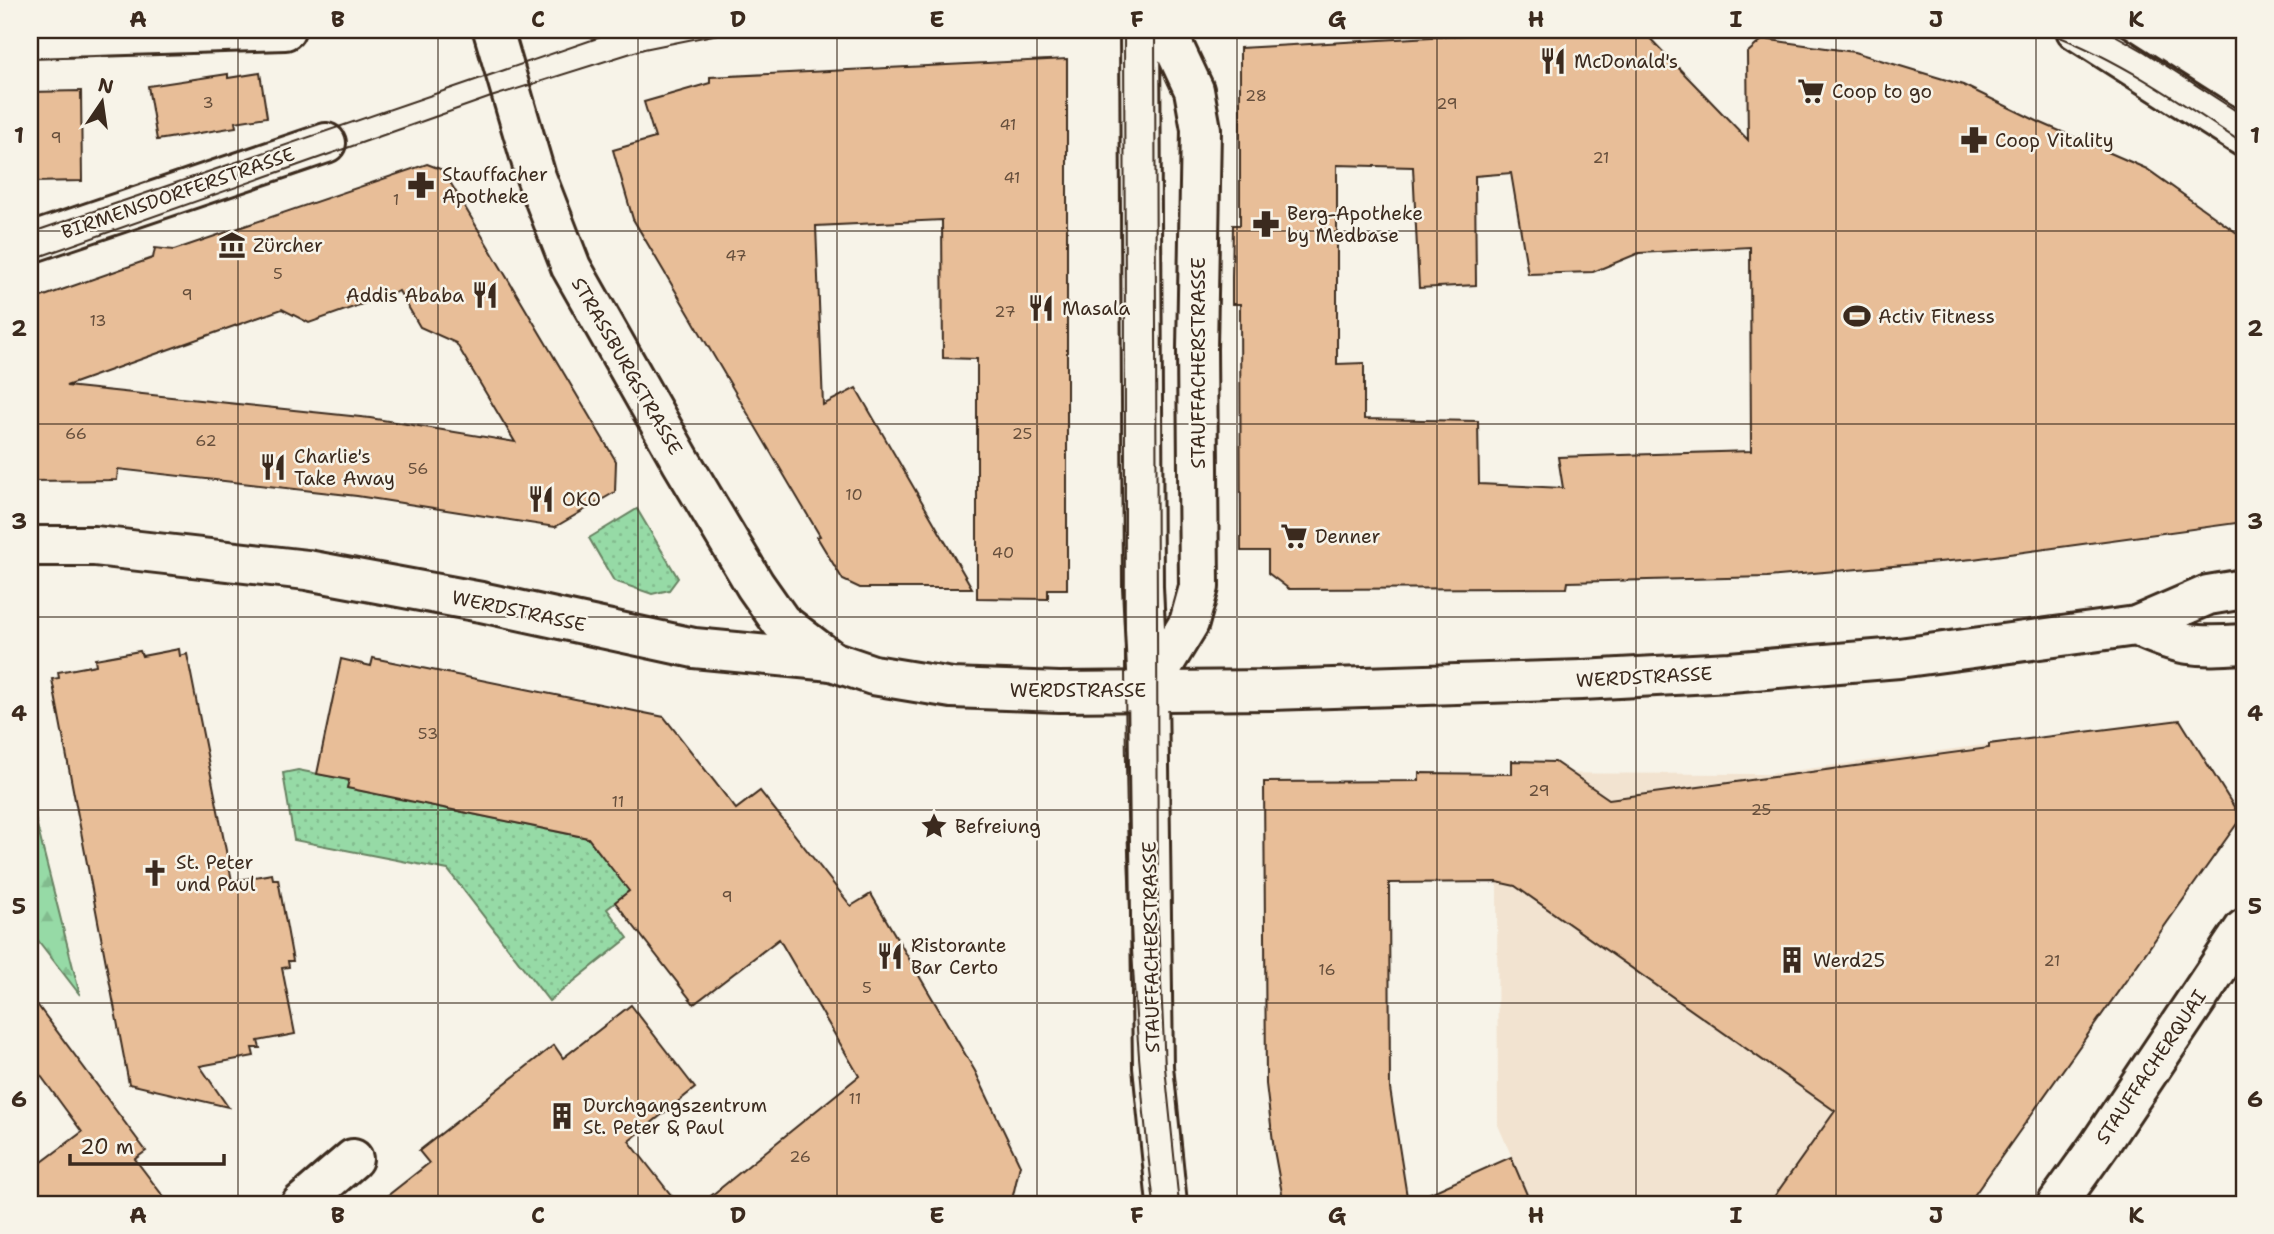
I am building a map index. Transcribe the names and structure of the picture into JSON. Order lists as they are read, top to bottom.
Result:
{
  "streets": {
    "street": [
      "BIRMENSDORFERSTRASSE",
      "STAUFFACHERSTRASSE",
      "STRASSBURGSTRASSE",
      "WERDSTRASSE",
      "STAUFFACHERQUAI"
    ]
  },
  "crossings": [
    ["STAUFFACHERSTRASSE", "WERDSTRASSE"],
    ["STRASSBURGSTRASSE", "WERDSTRASSE"]
  ],
  "places": {
    "restaurant": [
      "McDonald's",
      "Addis Ababa",
      "Masala",
      "Charlie's Take Away",
      "OKO",
      "Ristorante Bar Certo"
    ],
    "supermarket": ["Coop to go", "Denner"],
    "pharmacy": ["Coop Vitality", "Stauffacher Apotheke", "Berg-Apotheke by Medbase"],
    "museum": ["Zürcher"],
    "sports": ["Activ Fitness"],
    "place": ["Befreiung"],
    "church": ["St. Peter und Paul"],
    "building": ["Werd25", "Durchgangszentrum St. Peter & Paul"]
  },
  "house_numbers": [
    "28",
    "3",
    "29",
    "41",
    "9",
    "21",
    "41",
    "1",
    "47",
    "5",
    "9",
    "27",
    "13",
    "66",
    "25",
    "62",
    "56",
    "10",
    "40",
    "53",
    "29",
    "11",
    "25",
    "9",
    "21",
    "16",
    "5",
    "11",
    "26"
  ],
  "scale_bar": "20 m",
  "north": "top",
  "grid": {
    "columns": [
      "A",
      "B",
      "C",
      "D",
      "E",
      "F",
      "G",
      "H",
      "I",
      "J",
      "K"
    ],
    "rows": [
      "1",
      "2",
      "3",
      "4",
      "5",
      "6"
    ]
  }
}
